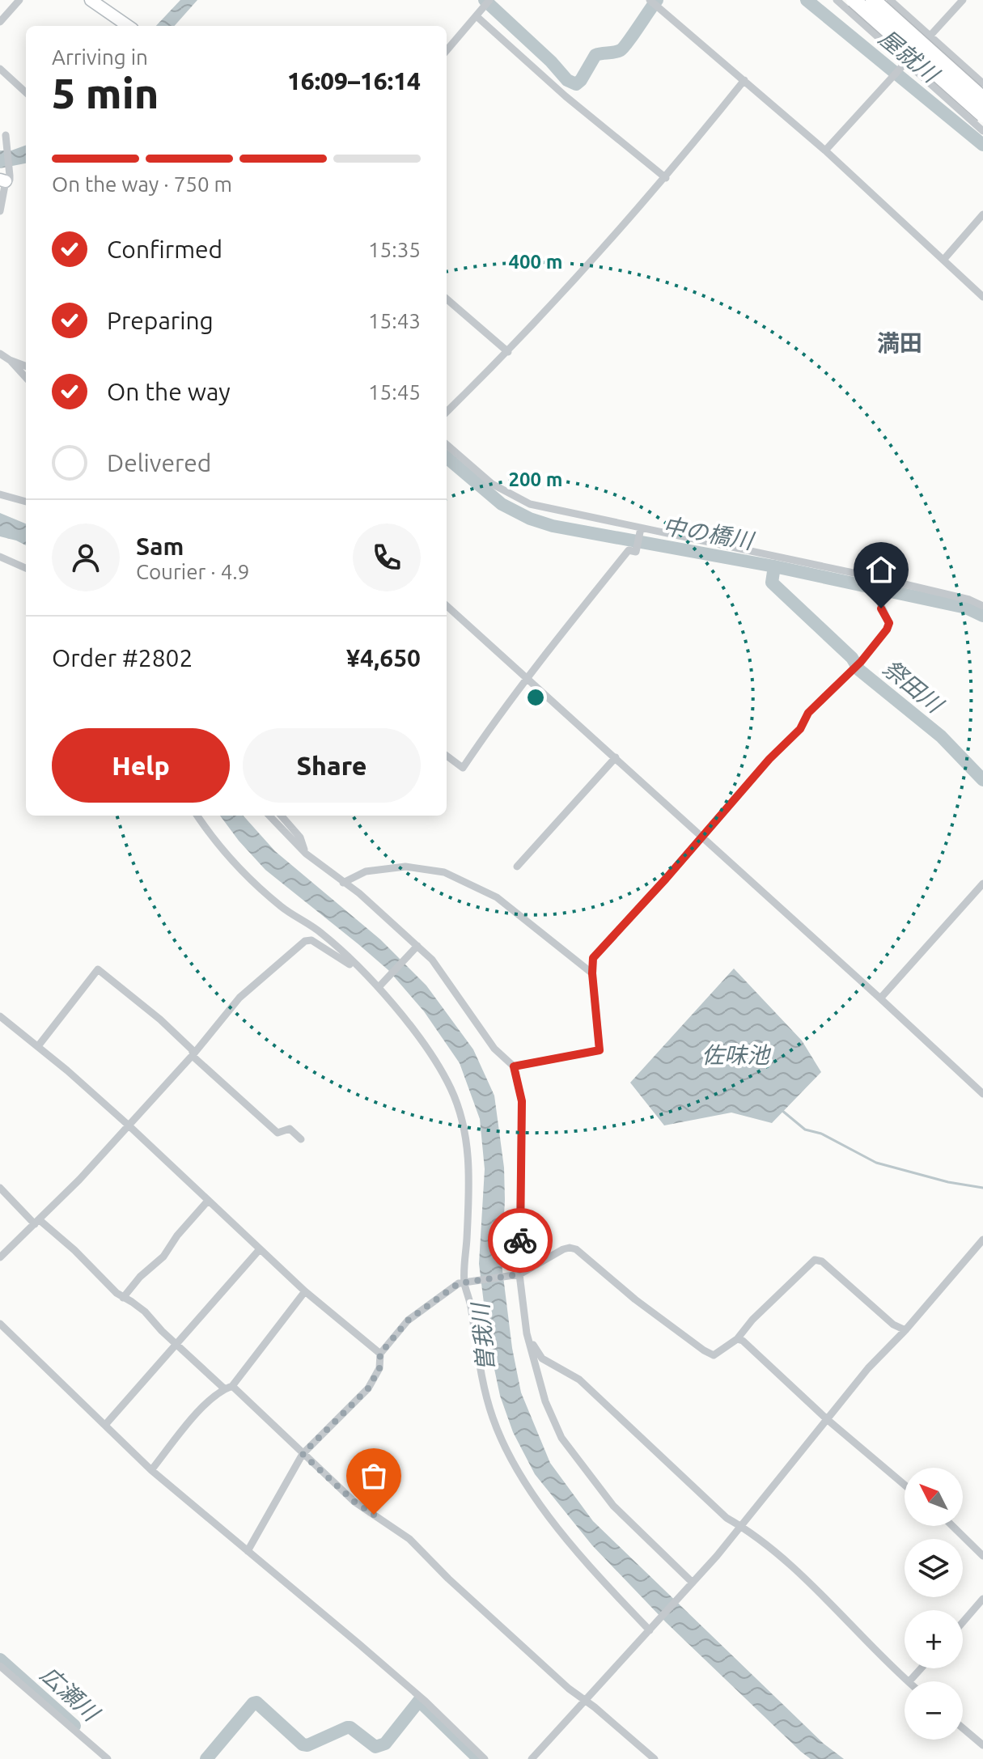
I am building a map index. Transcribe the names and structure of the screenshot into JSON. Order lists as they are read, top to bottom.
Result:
{
  "districts": ["満田"],
  "water": [
    "屋就川",
    "中の橋川",
    "祭田川",
    "佐味池",
    "曽我川",
    "広瀬川"
  ],
  "north": "top left",
  "page": {
    "heading": ["5 min", "Arriving in", "16:09–16:14"],
    "panel": [
      "Sam",
      "Courier · 4.9",
      "Order #2802",
      "¥4,650"
    ],
    "bar": "On the way · 750 m",
    "list": [
      ["Confirmed", "15:35"],
      ["Preparing", "15:43"],
      ["On the way", "15:45"],
      "Delivered"
    ],
    "buttons": ["Help", "Share"],
    "map_buttons": ["+", "−"]
  },
  "rings": ["400 m", "200 m"]
}
